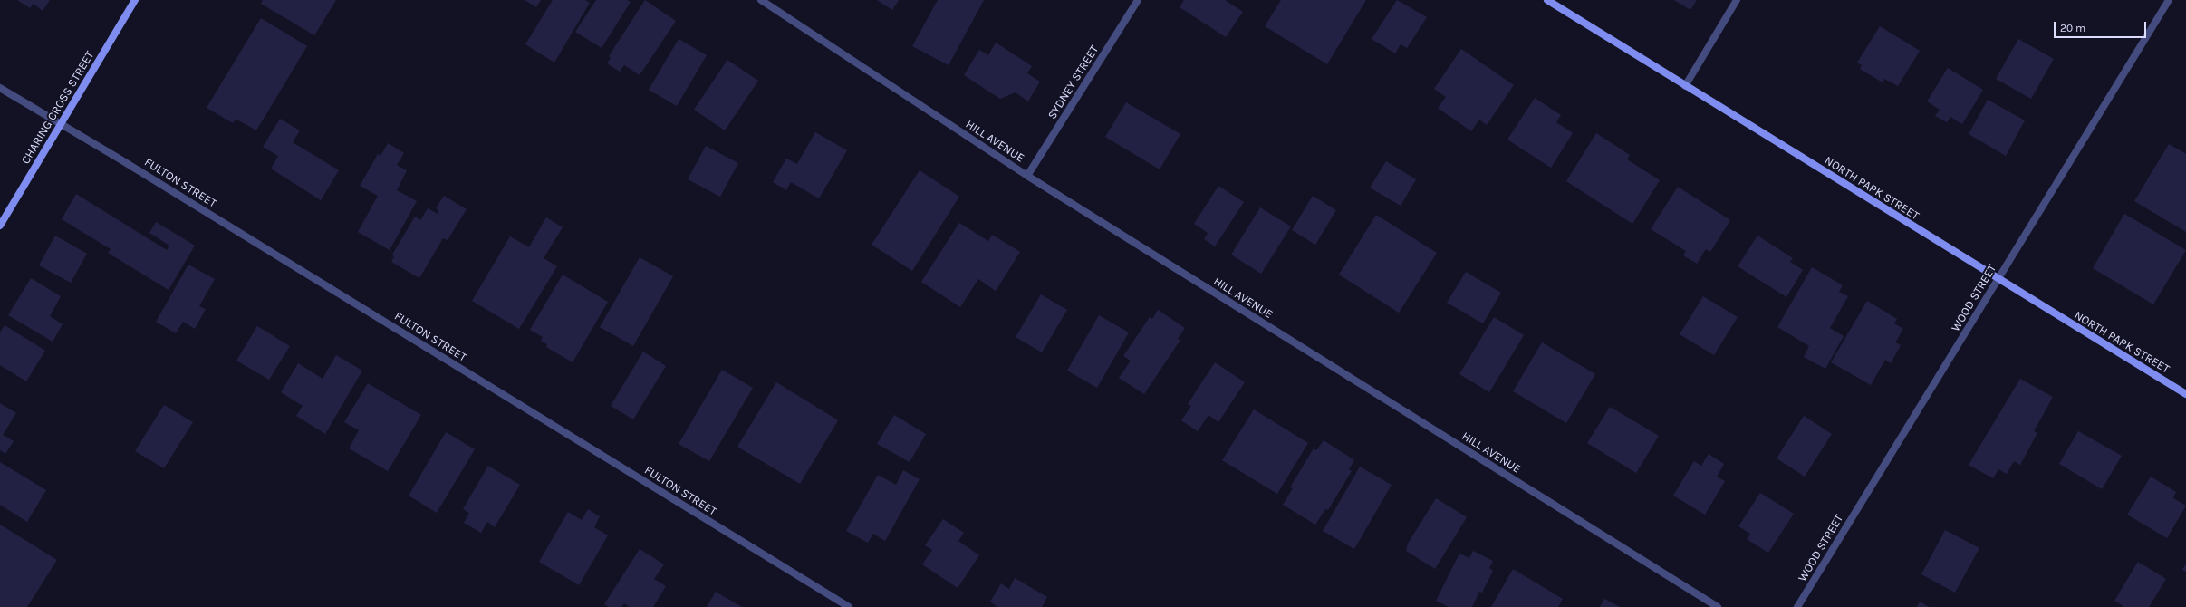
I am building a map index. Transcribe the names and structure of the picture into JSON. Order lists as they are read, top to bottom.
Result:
{
  "streets": {
    "main road": ["CHARING CROSS STREET", "NORTH PARK STREET"],
    "street": [
      "SYDNEY STREET",
      "HILL AVENUE",
      "FULTON STREET",
      "WOOD STREET"
    ]
  },
  "crossings": [
    ["SYDNEY STREET", "HILL AVENUE"],
    ["CHARING CROSS STREET", "FULTON STREET"],
    ["NORTH PARK STREET", "WOOD STREET"]
  ],
  "scale_bar": "20 m"
}
